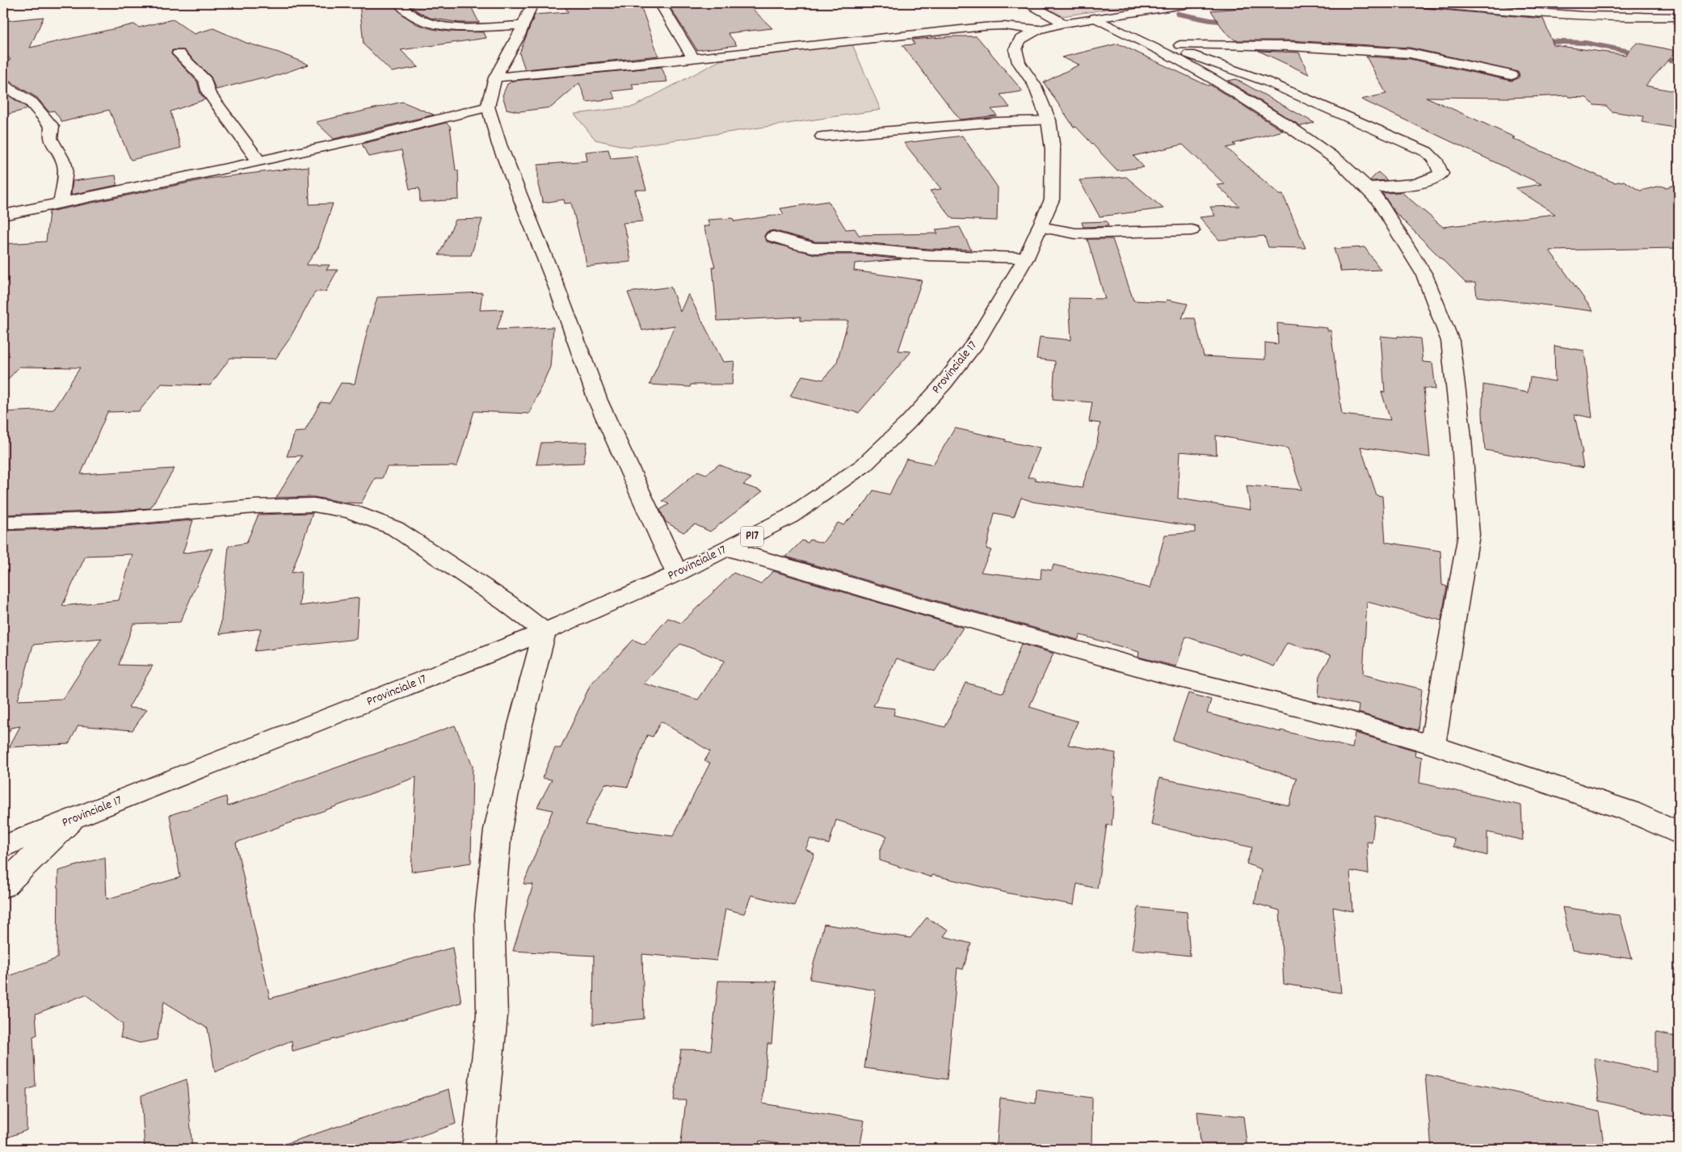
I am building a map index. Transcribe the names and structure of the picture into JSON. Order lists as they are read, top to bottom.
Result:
{
  "streets": {
    "street": ["Provinciale 17", "P17"]
  }
}
